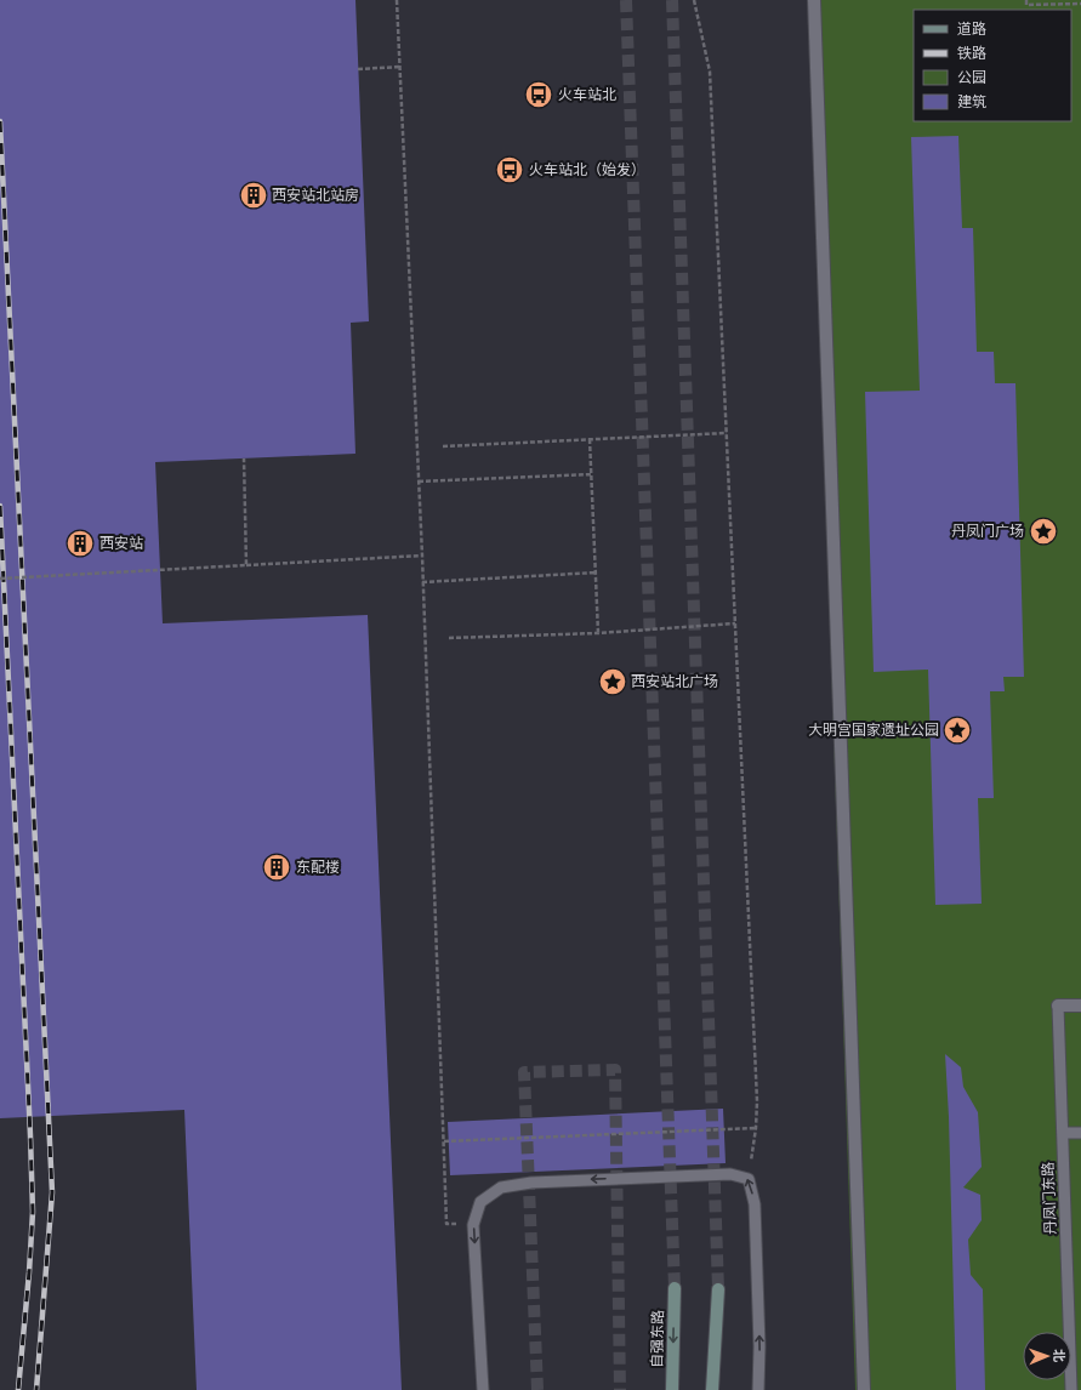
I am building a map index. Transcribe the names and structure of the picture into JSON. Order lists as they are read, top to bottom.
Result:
{
  "streets": {
    "main road": ["自强东路"],
    "lane": ["丹凤门东路"]
  },
  "places": {
    "bus stop": ["火车站北", "火车站北（始发）"],
    "building": ["西安站北站房", "西安站", "东配楼"],
    "place": ["丹凤门广场", "西安站北广场", "大明宫国家遗址公园"]
  },
  "legend": [
    "道路",
    "铁路",
    "公园",
    "建筑"
  ],
  "north": "right"
}
